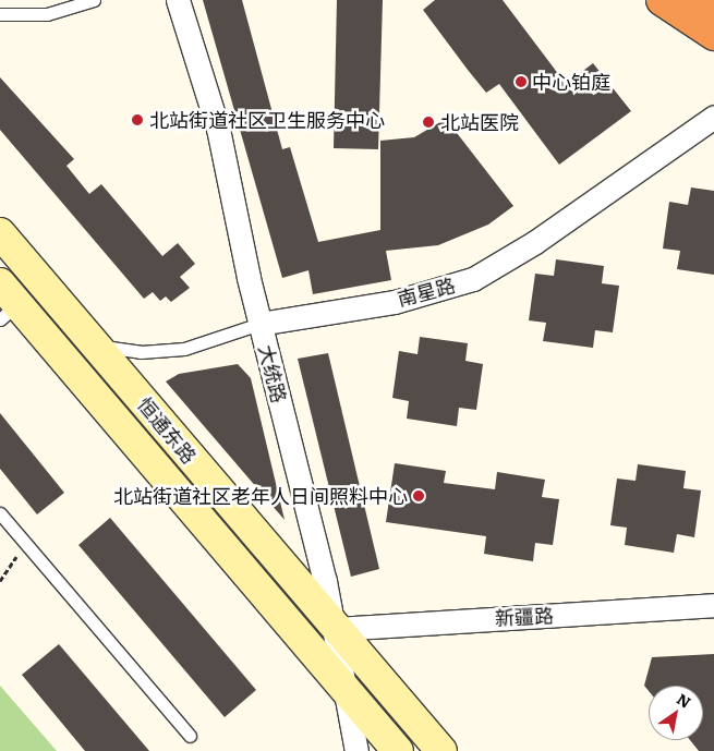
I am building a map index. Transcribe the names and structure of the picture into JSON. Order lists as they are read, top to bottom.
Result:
{
  "streets": {
    "main road": ["恒通东路"],
    "street": ["南星路", "大统路", "新疆路"]
  },
  "crossings": [
    ["南星路", "大统路"],
    ["南星路", "恒通东路"],
    ["大统路", "恒通东路"],
    ["大统路", "新疆路"],
    ["恒通东路", "新疆路"]
  ],
  "places": [
    "中心铂庭",
    "北站街道社区卫生服务中心",
    "北站医院",
    "北站街道社区老年人日间照料中心"
  ],
  "north": "top right"
}
